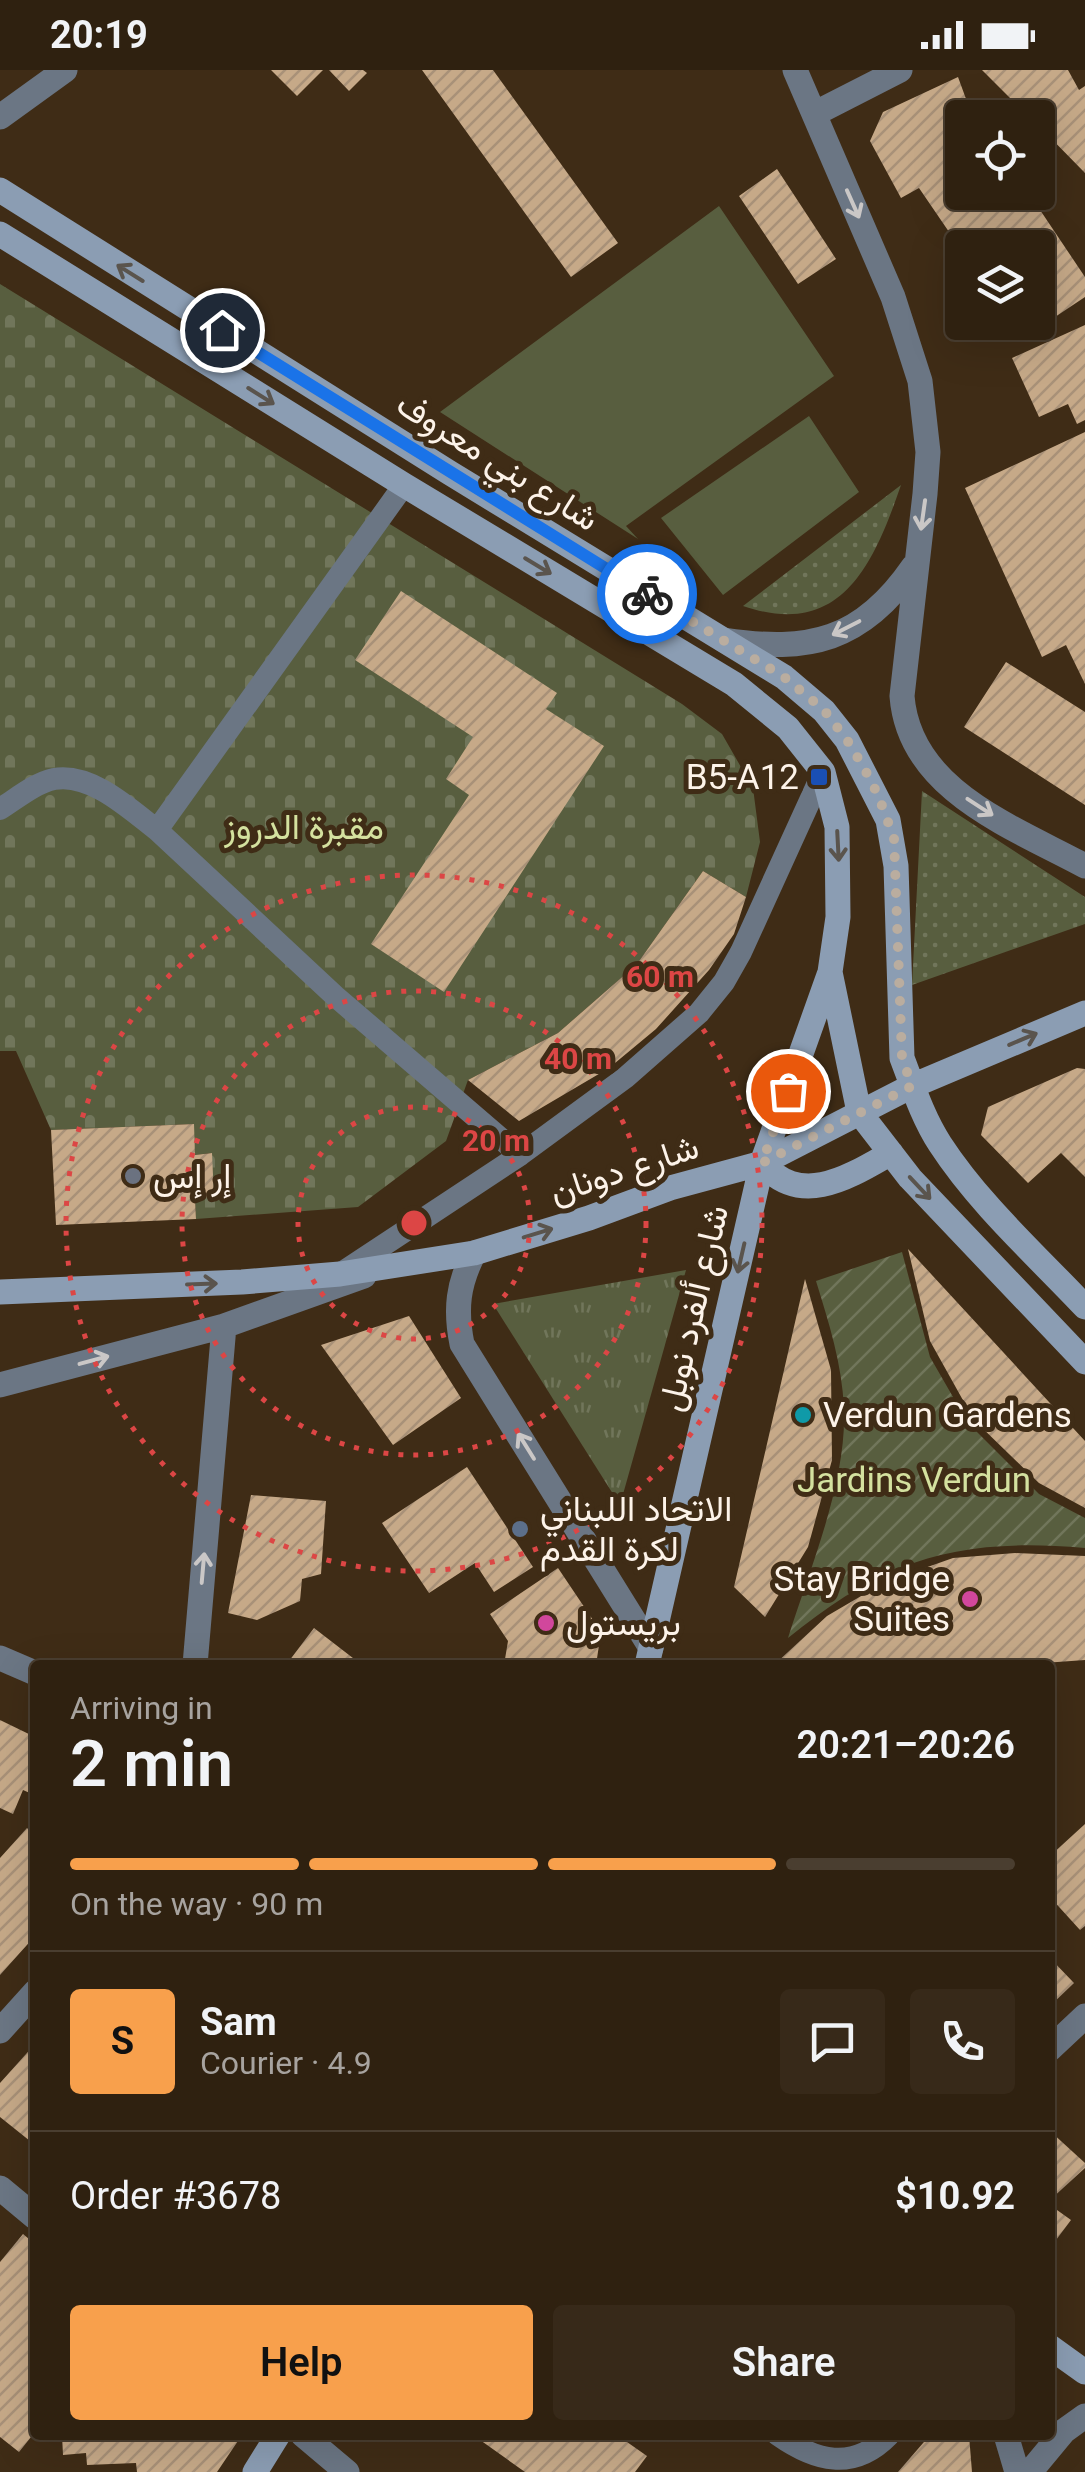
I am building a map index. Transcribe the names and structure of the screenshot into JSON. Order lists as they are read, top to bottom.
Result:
{
  "streets": {
    "main road": ["شارع بني معروف", "شارع دونان", "شارع ألفرد نوبل"]
  },
  "crossings": [
    ["شارع بني معروف", "شارع دونان"],
    ["شارع بني معروف", "شارع ألفرد نوبل"],
    ["شارع دونان", "شارع ألفرد نوبل"]
  ],
  "one_way": ["شارع دونان", "شارع ألفرد نوبل"],
  "parks": ["مقبرة الدروز", "Jardins Verdun"],
  "places": {
    "transit": ["B5-A12"],
    "other": [
      "إر إس",
      "Verdun Gardens",
      "الاتحاد اللبناني لكرة القدم",
      "Stay Bridge Suites",
      "بريستول"
    ]
  },
  "page": {
    "status": "20:19",
    "heading": ["2 min", "Arriving in", "20:21–20:26"],
    "panel": [
      "Sam",
      "Courier · 4.9",
      "Order #3678",
      "$10.92"
    ],
    "bar": "On the way · 90 m",
    "round": "S",
    "buttons": ["Help", "Share"]
  },
  "rings": ["60 m", "40 m", "20 m"]
}
